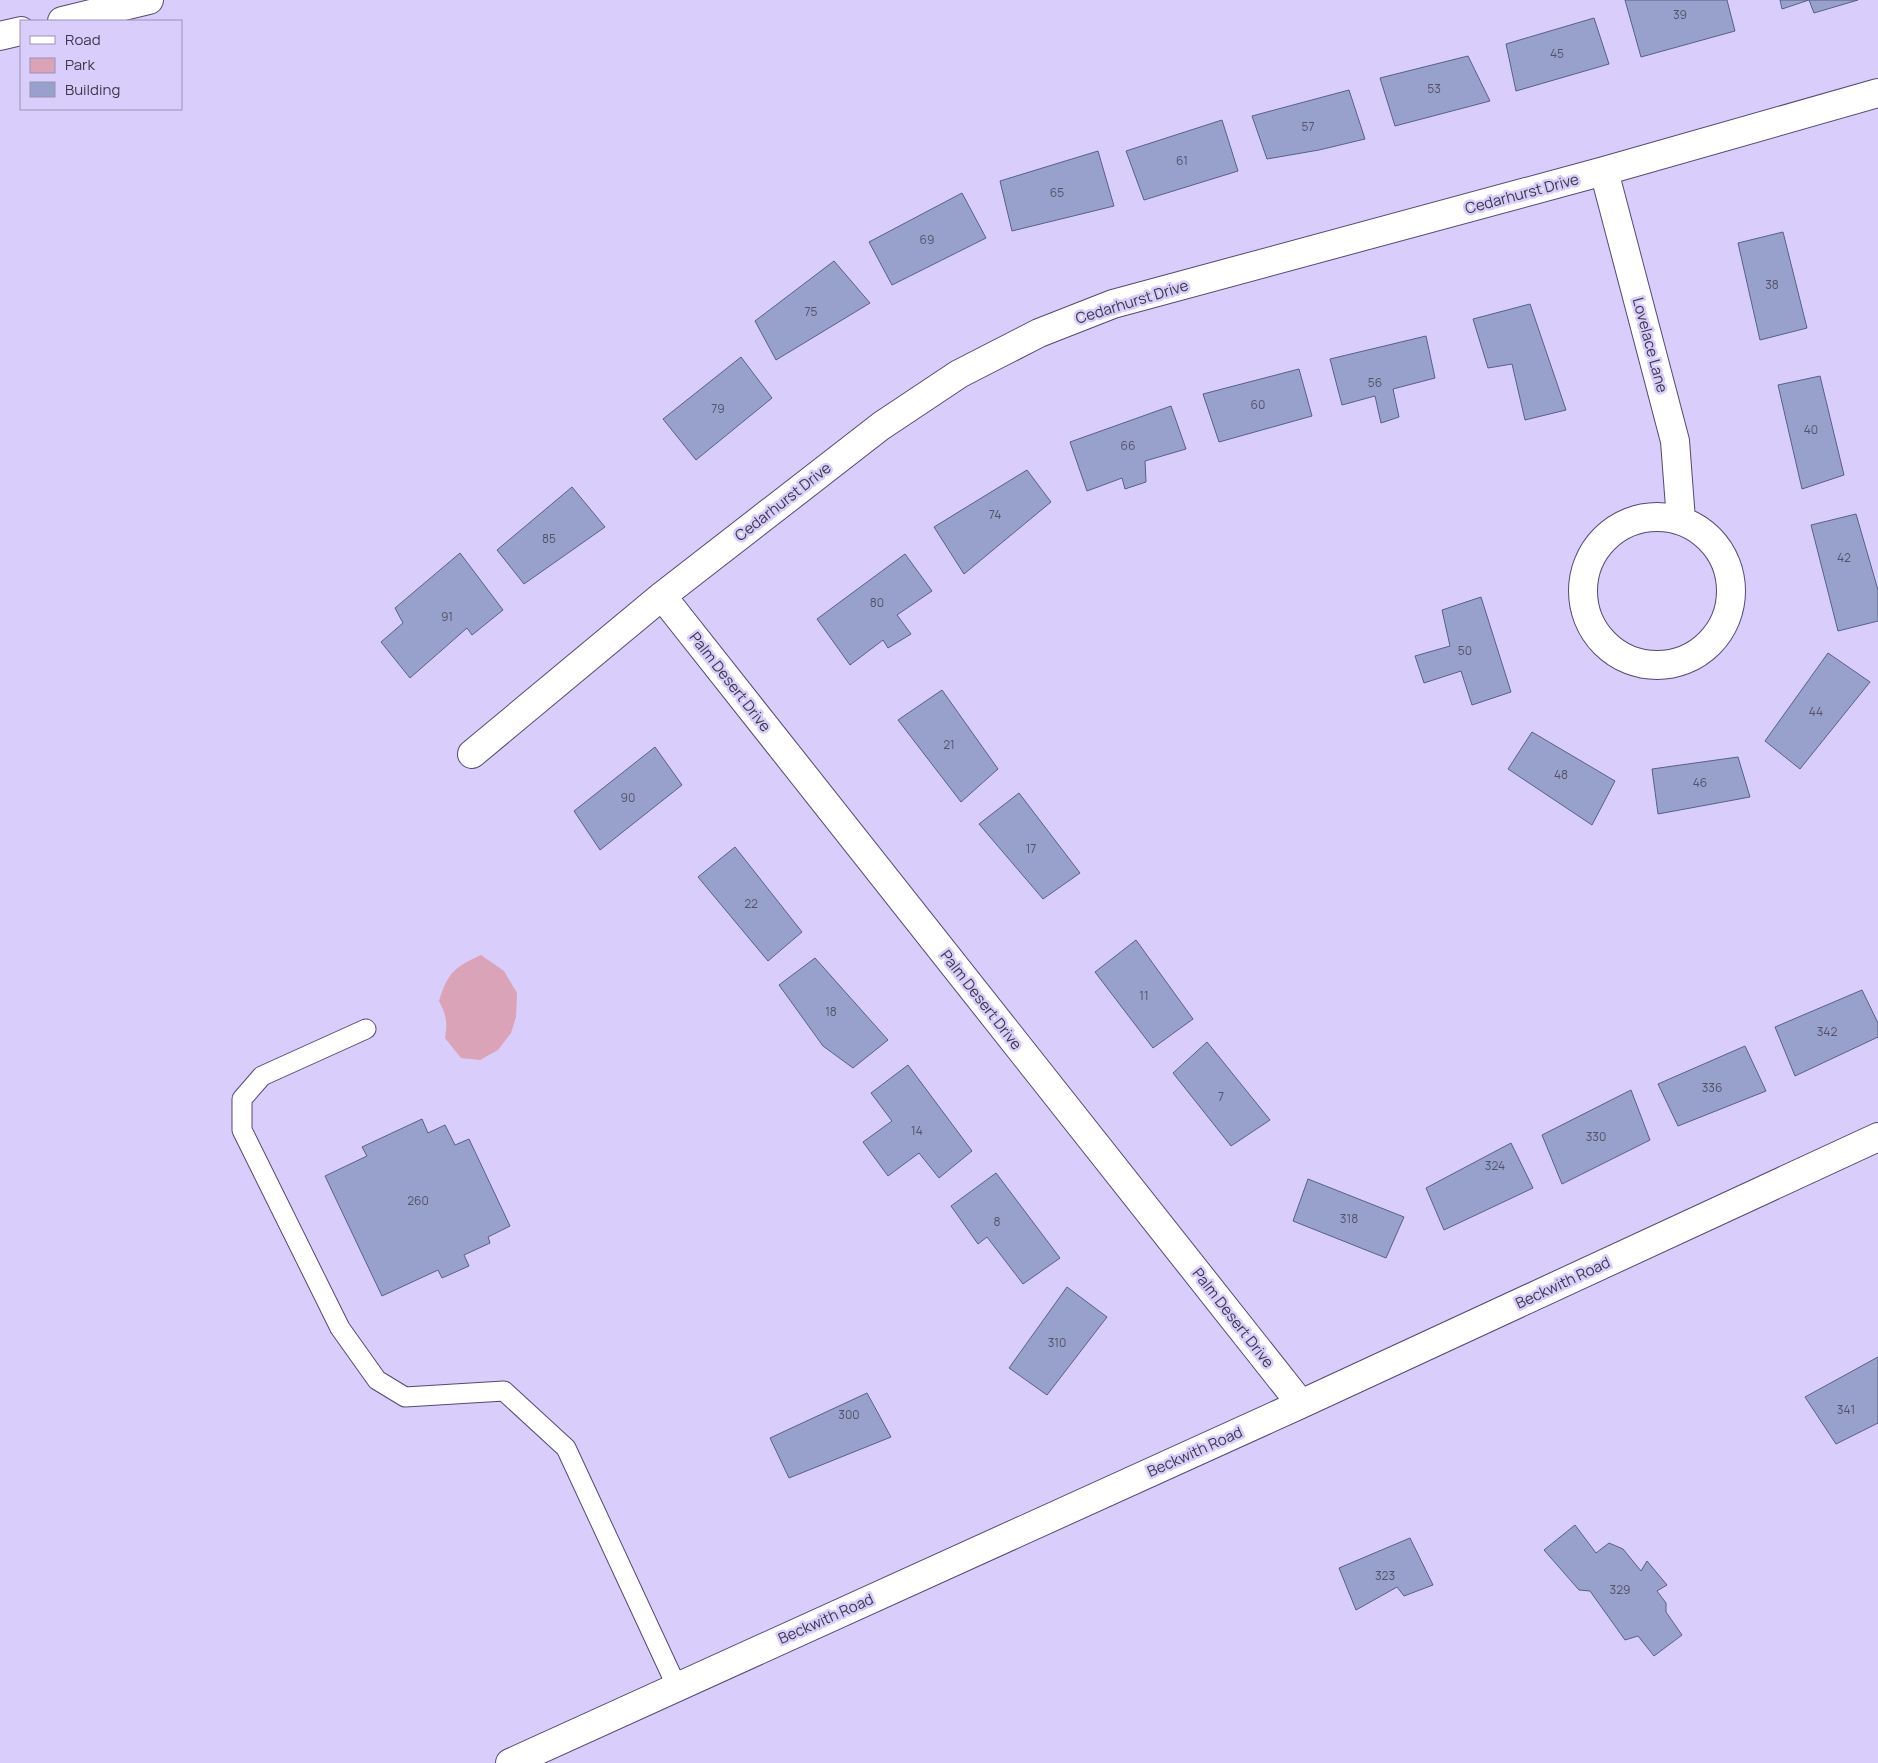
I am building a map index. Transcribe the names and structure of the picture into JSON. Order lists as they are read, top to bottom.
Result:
{
  "streets": {
    "street": [
      "Cedarhurst Drive",
      "Lovelace Lane",
      "Palm Desert Drive",
      "Beckwith Road"
    ]
  },
  "crossings": [
    ["Cedarhurst Drive", "Lovelace Lane"],
    ["Cedarhurst Drive", "Palm Desert Drive"],
    ["Palm Desert Drive", "Beckwith Road"]
  ],
  "house_numbers": [
    "39",
    "45",
    "53",
    "57",
    "61",
    "65",
    "69",
    "38",
    "75",
    "56",
    "60",
    "79",
    "40",
    "66",
    "74",
    "85",
    "42",
    "80",
    "91",
    "50",
    "44",
    "21",
    "48",
    "46",
    "90",
    "17",
    "22",
    "11",
    "18",
    "342",
    "336",
    "7",
    "14",
    "330",
    "324",
    "260",
    "318",
    "8",
    "310",
    "341",
    "300",
    "323",
    "329"
  ],
  "legend": ["Road", "Park", "Building"]
}
